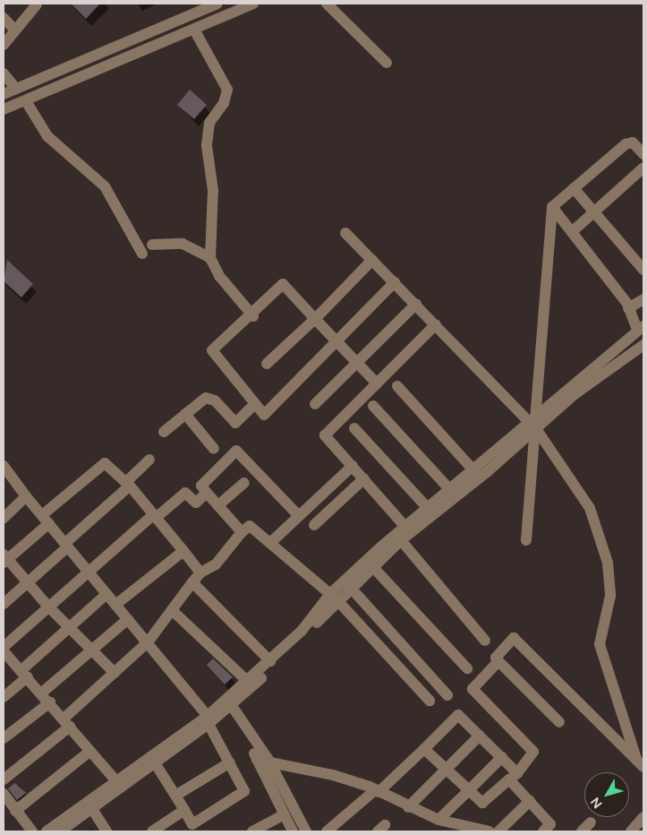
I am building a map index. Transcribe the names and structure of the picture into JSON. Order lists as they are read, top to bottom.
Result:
{
  "north": "bottom left"
}
